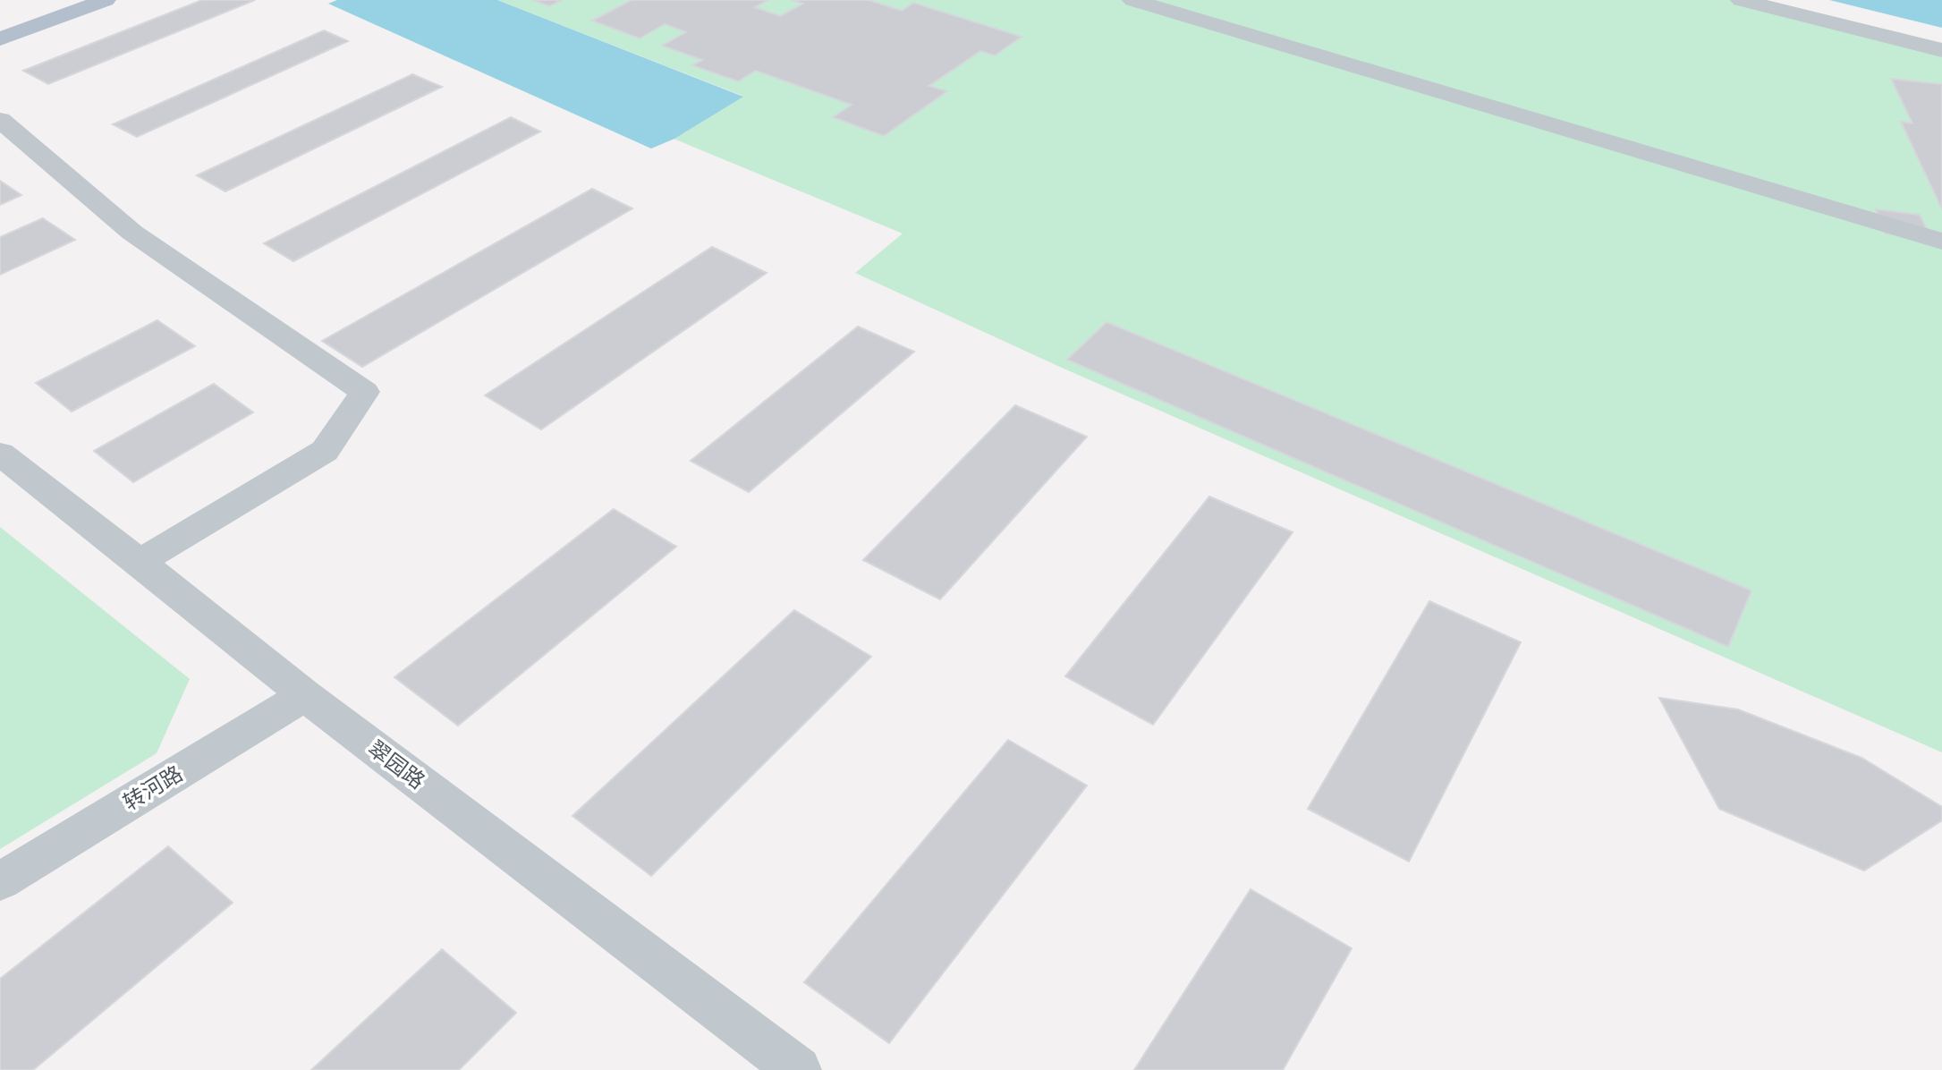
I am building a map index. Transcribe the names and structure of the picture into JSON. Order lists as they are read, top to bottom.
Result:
{
  "streets": {
    "street": ["翠园路", "转河路"]
  },
  "crossings": [
    ["翠园路", "转河路"]
  ]
}
